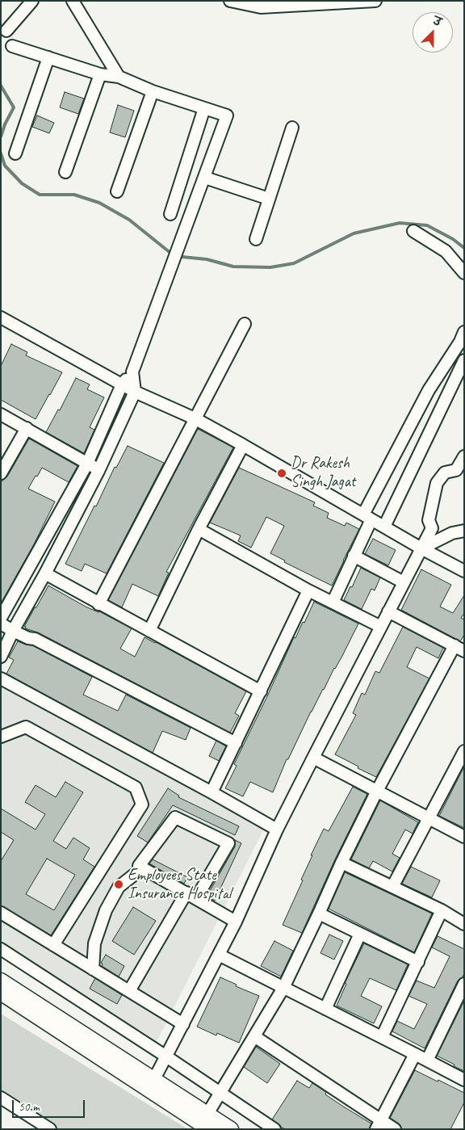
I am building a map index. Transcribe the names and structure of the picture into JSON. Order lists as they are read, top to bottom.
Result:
{
  "places": ["Dr Rakesh Singh Jagat", "Employees State Insurance Hospital"],
  "scale_bar": "50 m",
  "north": "top right"
}
